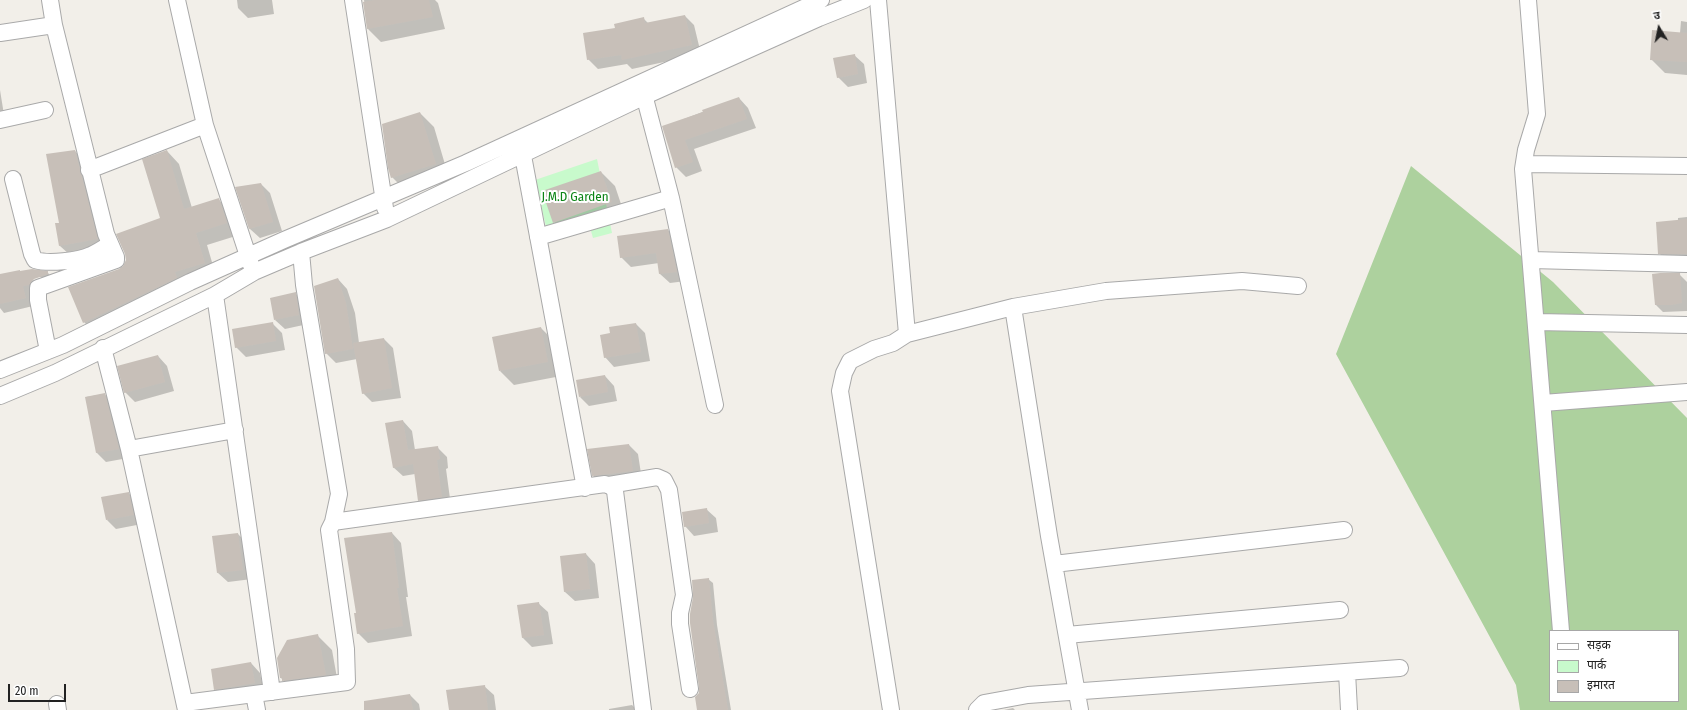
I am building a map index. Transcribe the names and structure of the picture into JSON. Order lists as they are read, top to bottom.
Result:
{
  "parks": ["J.M.D Garden"],
  "legend": ["सड़क", "पार्क", "इमारत"],
  "scale_bar": "20 m",
  "north": "top"
}
